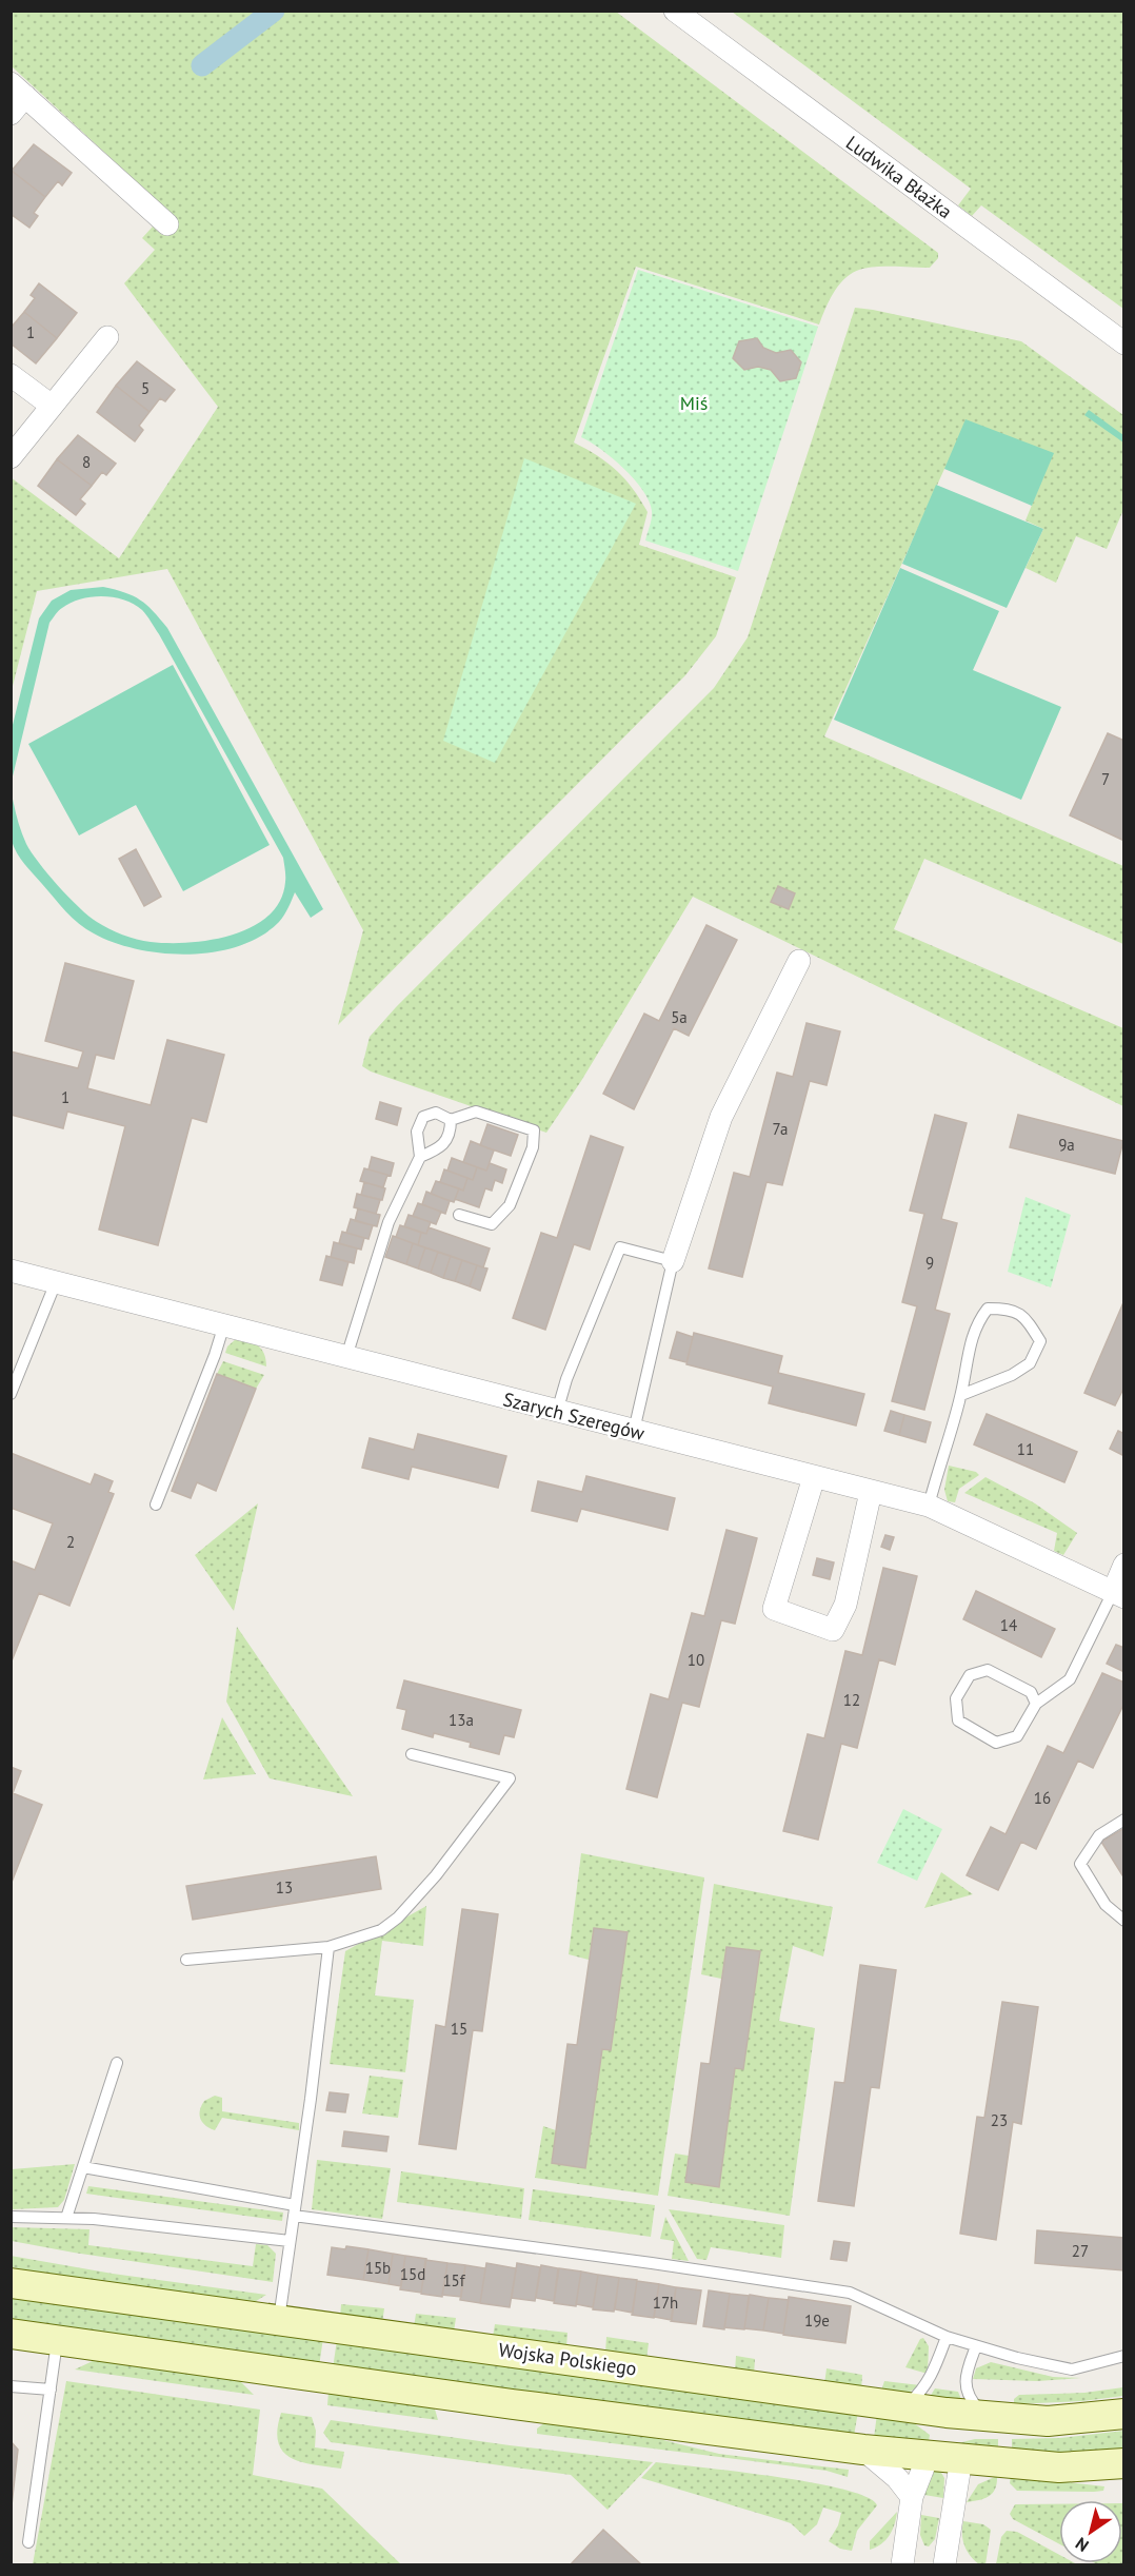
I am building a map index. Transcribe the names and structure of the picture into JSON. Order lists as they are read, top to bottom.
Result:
{
  "streets": {
    "street": ["Ludwika Błażka", "Szarych Szeregów", "Wojska Polskiego"]
  },
  "parks": ["Miś"],
  "house_numbers": [
    "1",
    "5",
    "8",
    "7",
    "5a",
    "1",
    "7a",
    "9a",
    "9",
    "11",
    "2",
    "14",
    "10",
    "12",
    "13a",
    "16",
    "13",
    "15",
    "23",
    "27",
    "15b",
    "15d",
    "15f",
    "17h",
    "19e"
  ],
  "north": "bottom left"
}
